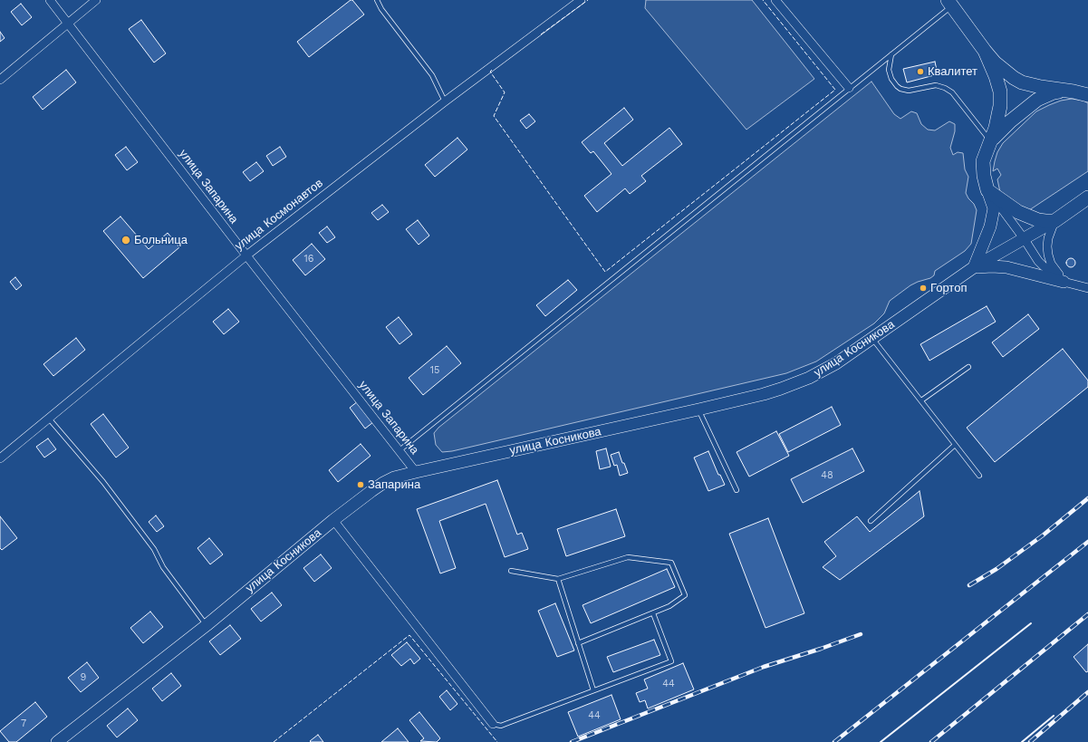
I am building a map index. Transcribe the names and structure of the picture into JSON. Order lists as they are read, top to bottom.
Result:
{
  "streets": {
    "main road": ["улица Косникова"],
    "street": ["улица Запарина", "улица Космонавтов"]
  },
  "crossings": [
    ["улица Запарина", "улица Космонавтов"],
    ["улица Запарина", "улица Косникова"]
  ],
  "places": [
    "Квалитет",
    "Больница",
    "Гортоп",
    "Запарина"
  ],
  "house_numbers": [
    "16",
    "15",
    "48",
    "9",
    "44",
    "44",
    "7"
  ]
}
